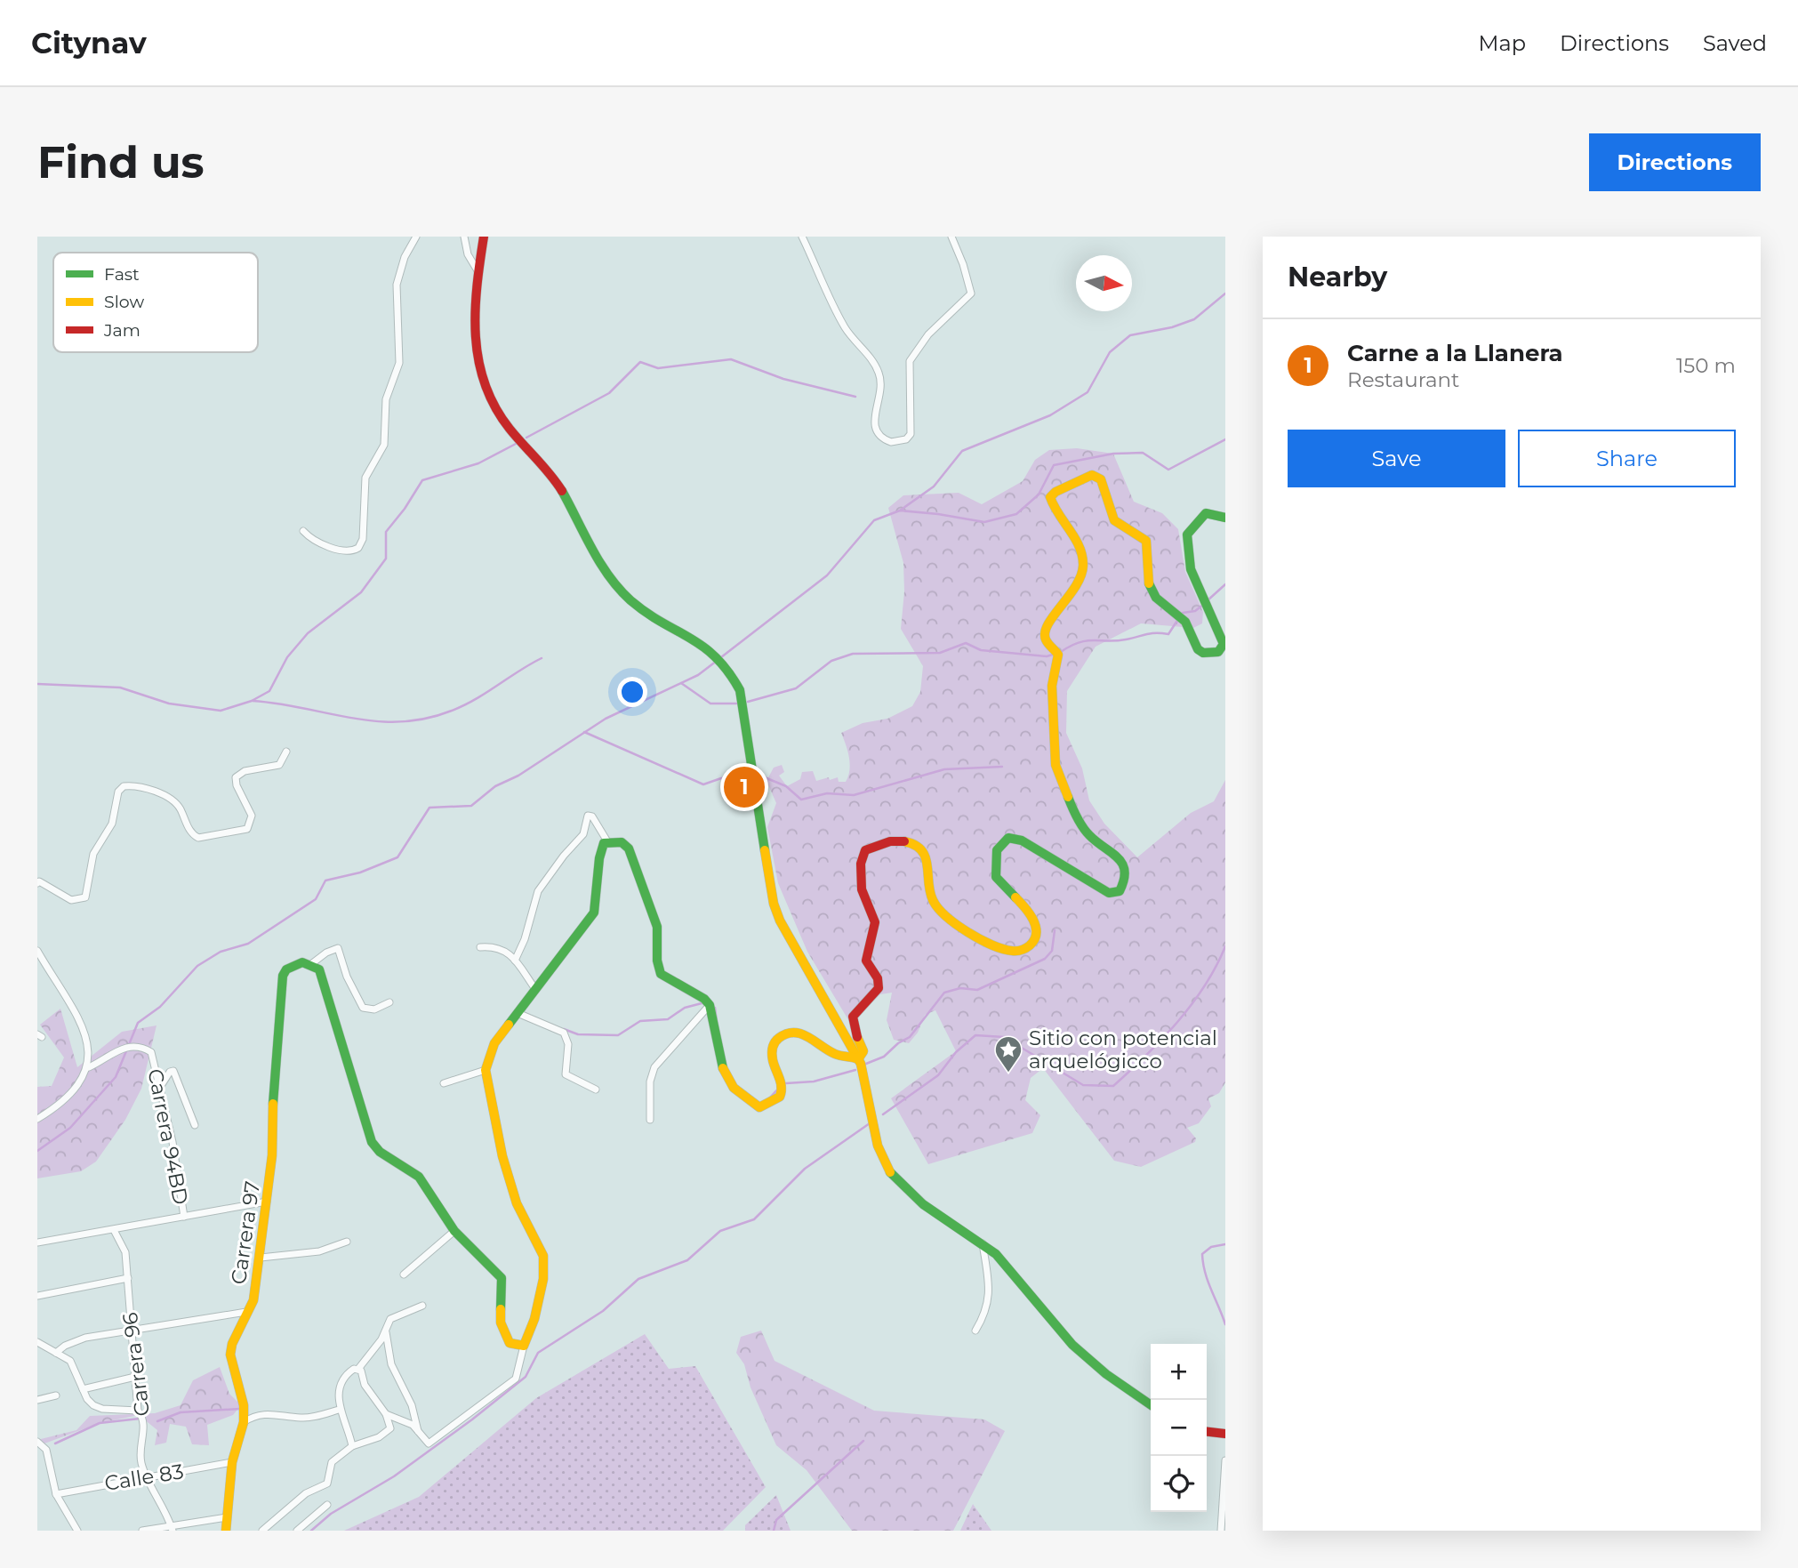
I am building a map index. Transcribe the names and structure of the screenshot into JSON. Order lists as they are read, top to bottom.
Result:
{
  "streets": {
    "street": [
      "Carrera 94BD",
      "Carrera 97",
      "Carrera 96",
      "Calle 83"
    ]
  },
  "crossings": [
    ["Carrera 97", "Calle 83"],
    ["Carrera 96", "Calle 83"]
  ],
  "places": {
    "place": ["Sitio con potencial arquelógicco"]
  },
  "legend": ["Fast", "Slow", "Jam"],
  "north": "right",
  "page": {
    "header": "Citynav",
    "nav": ["Map", "Directions", "Saved"],
    "buttons": [
      "Directions",
      ["Save", "Share"]
    ],
    "title": "Find us",
    "heading": "Nearby",
    "list": [
      {
        "mark": "1",
        "name": "Carne a la Llanera",
        "note": "Restaurant",
        "value": "150 m"
      }
    ],
    "pins": "1",
    "map_buttons": ["+", "−"]
  }
}
